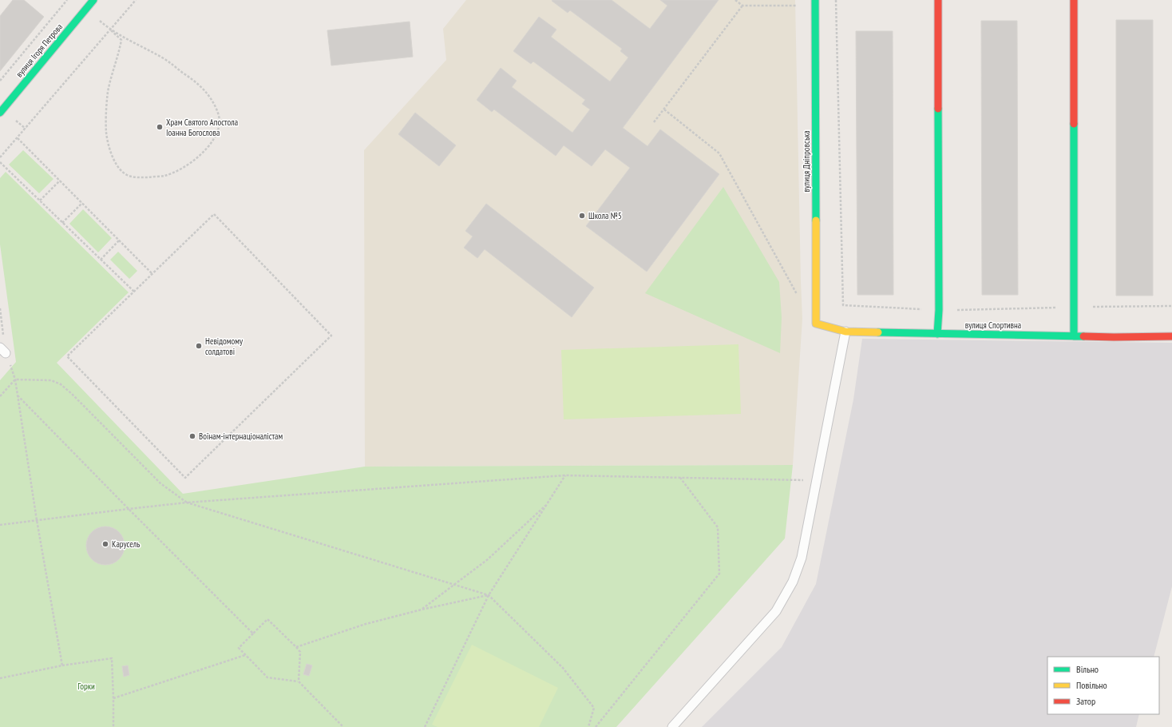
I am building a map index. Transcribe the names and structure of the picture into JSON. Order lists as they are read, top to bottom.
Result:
{
  "streets": {
    "street": ["вулиця Ігоря Петрова", "вулиця Дніпровська", "вулиця Спортивна"]
  },
  "crossings": [
    ["вулиця Дніпровська", "вулиця Спортивна"]
  ],
  "parks": ["Горки"],
  "places": [
    "Храм Святого Апостола Іоанна Богослова",
    "Школа №5",
    "Невідомому солдатові",
    "Воїнам-інтернаціоналістам",
    "Карусель"
  ],
  "legend": ["Вільно", "Повільно", "Затор"]
}
